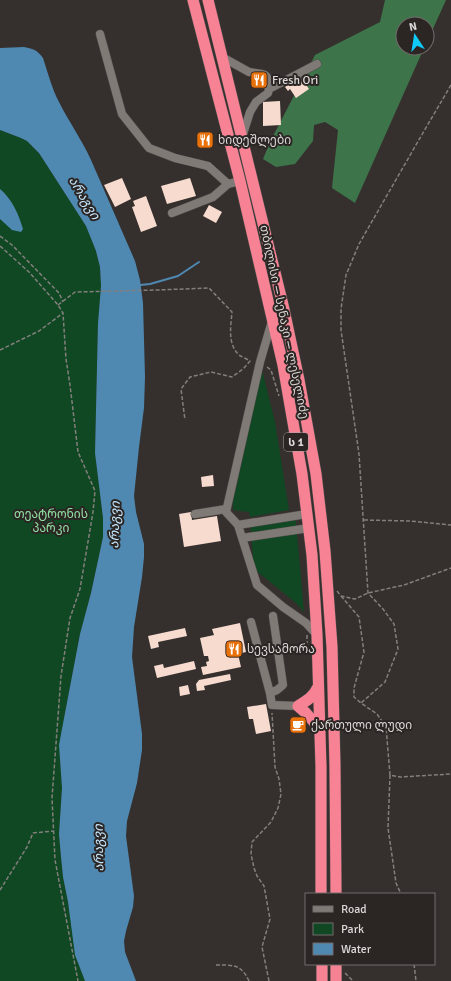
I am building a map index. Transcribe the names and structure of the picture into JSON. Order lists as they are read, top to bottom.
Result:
{
  "streets": {
    "highway": ["თბილისი — სენაკი — ლესელიძე", "ს 1"]
  },
  "water": ["არაგვი"],
  "parks": ["თეატრონის პარკი"],
  "places": {
    "restaurant": ["Fresh Ori", "ხიდეშლები", "სევსამორა"],
    "cafe": ["ქართული ლუდი"]
  },
  "legend": ["Road", "Park", "Water"],
  "north": "top"
}
